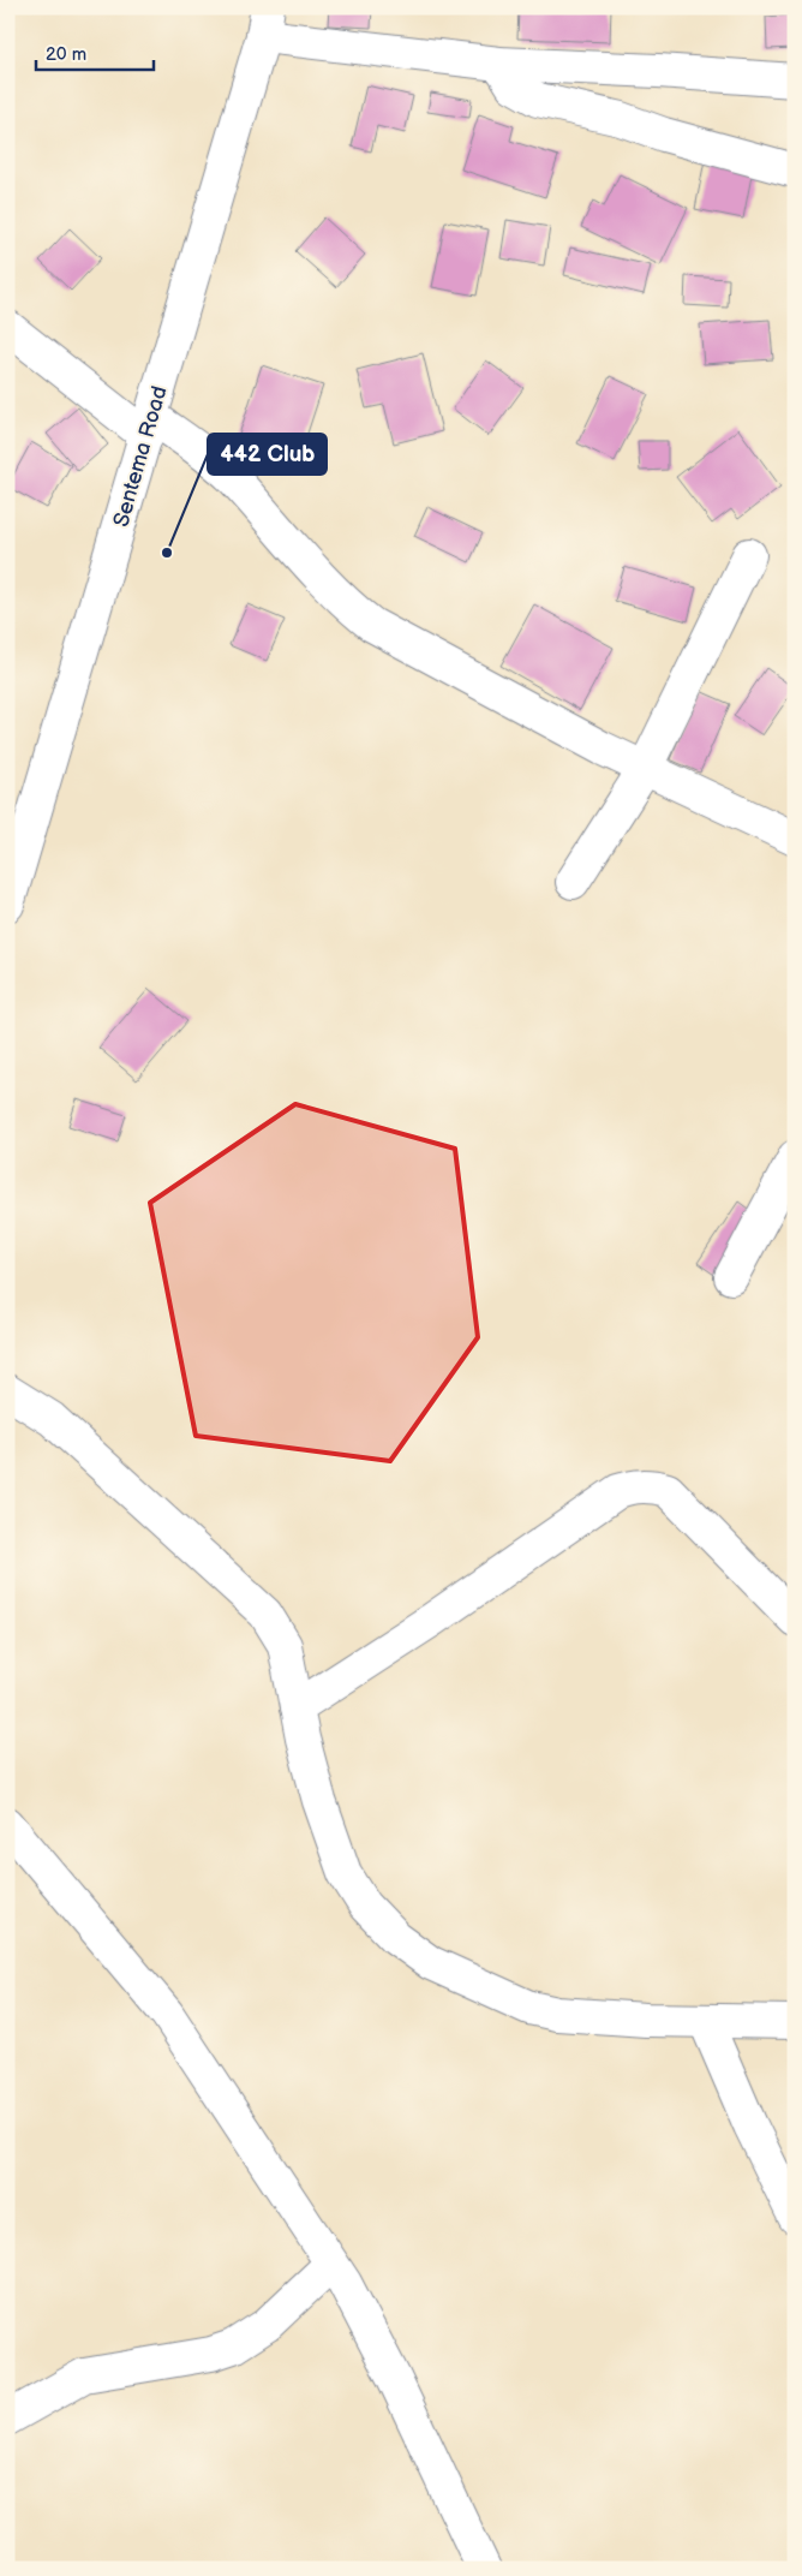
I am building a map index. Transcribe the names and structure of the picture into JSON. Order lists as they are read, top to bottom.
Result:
{
  "streets": {
    "street": ["Sentema Road"]
  },
  "places": ["442 Club"],
  "scale_bar": "20 m"
}
